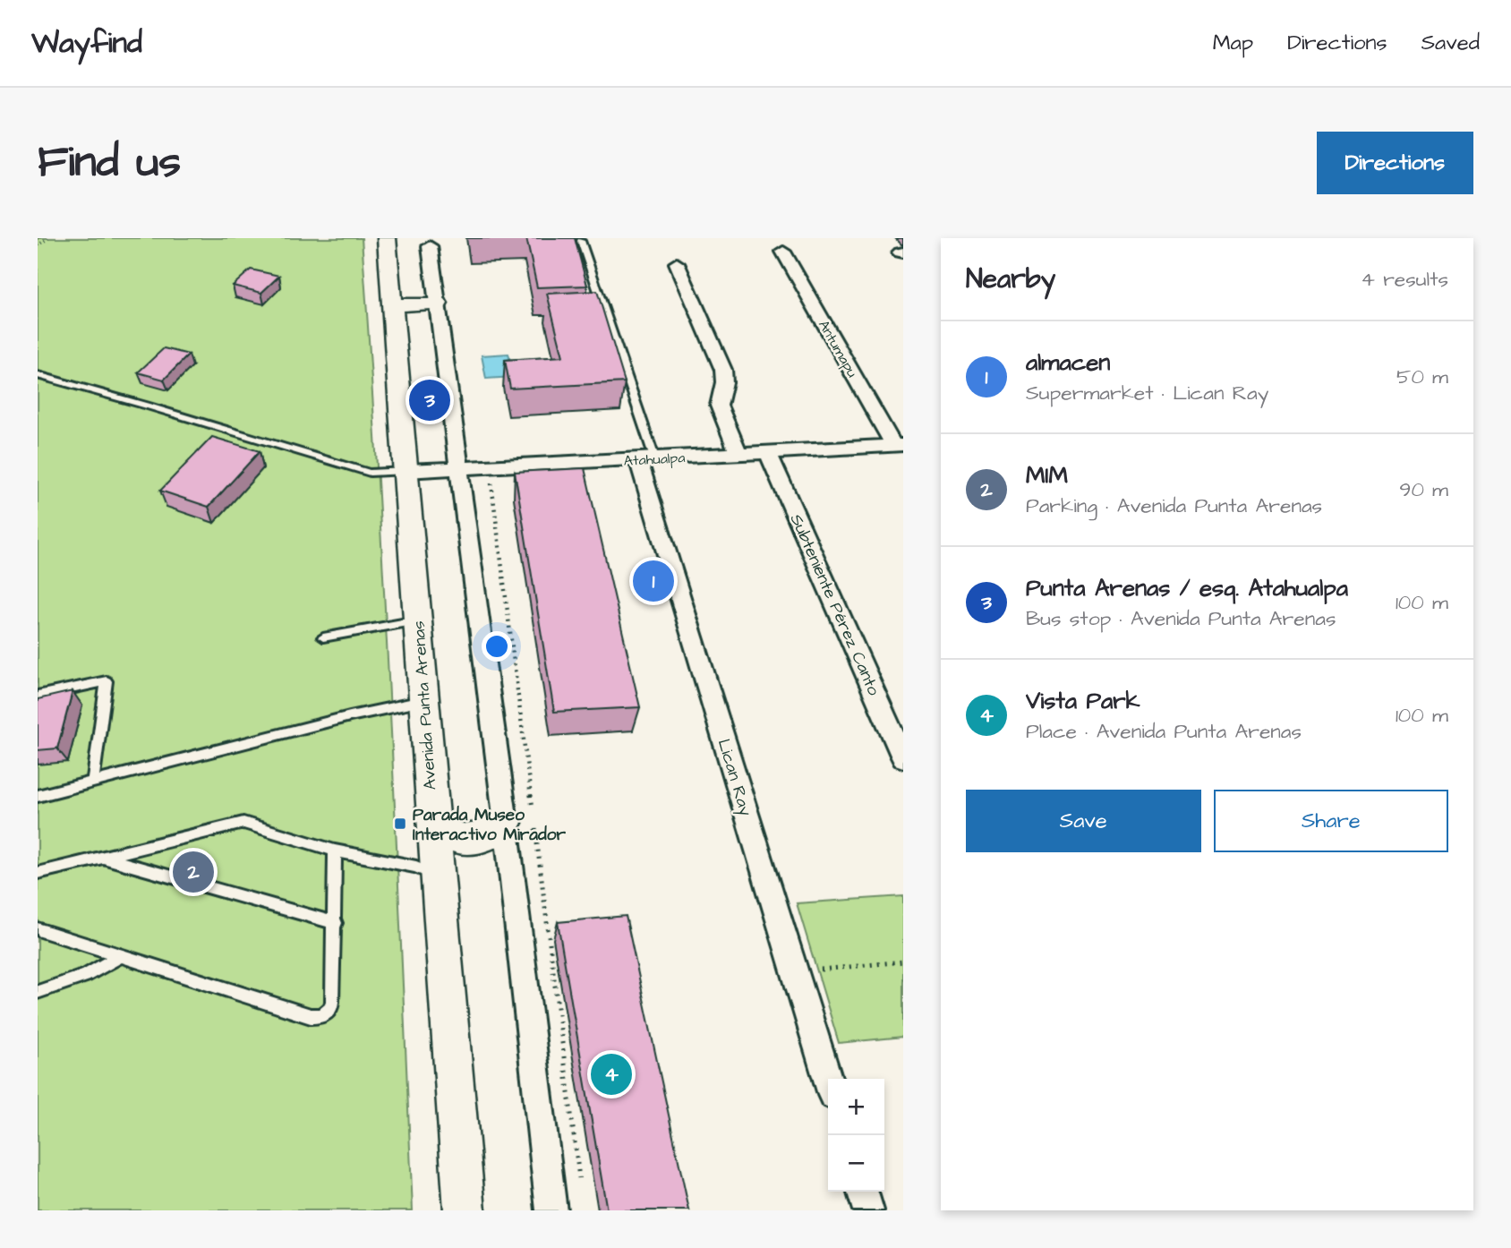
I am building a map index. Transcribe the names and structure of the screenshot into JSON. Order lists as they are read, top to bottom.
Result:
{
  "streets": {
    "main road": ["Avenida Punta Arenas"],
    "street": [
      "Antumapu",
      "Atahualpa",
      "Subteniente Pérez Canto",
      "Lican Ray"
    ]
  },
  "crossings": [
    ["Antumapu", "Atahualpa"],
    ["Atahualpa", "Subteniente Pérez Canto"],
    ["Atahualpa", "Avenida Punta Arenas"],
    ["Atahualpa", "Lican Ray"]
  ],
  "places": {
    "transit": ["Parada Museo Interactivo Mirador"]
  },
  "page": {
    "header": "Wayfind",
    "nav": ["Map", "Directions", "Saved"],
    "buttons": [
      "Directions",
      ["Save", "Share"]
    ],
    "title": "Find us",
    "heading": ["Nearby", "4 results"],
    "list": [
      {
        "mark": "1",
        "name": "almacen",
        "note": "Supermarket · Lican Ray",
        "value": "50 m"
      },
      {
        "mark": "2",
        "name": "MIM",
        "note": "Parking · Avenida Punta Arenas",
        "value": "90 m"
      },
      {
        "mark": "3",
        "name": "Punta Arenas / esq. Atahualpa",
        "note": "Bus stop · Avenida Punta Arenas",
        "value": "100 m"
      },
      {
        "mark": "4",
        "name": "Vista Park",
        "note": "Place · Avenida Punta Arenas",
        "value": "100 m"
      }
    ],
    "pins": [
      "3",
      "1",
      "2",
      "4"
    ],
    "map_buttons": ["+", "−"]
  }
}
